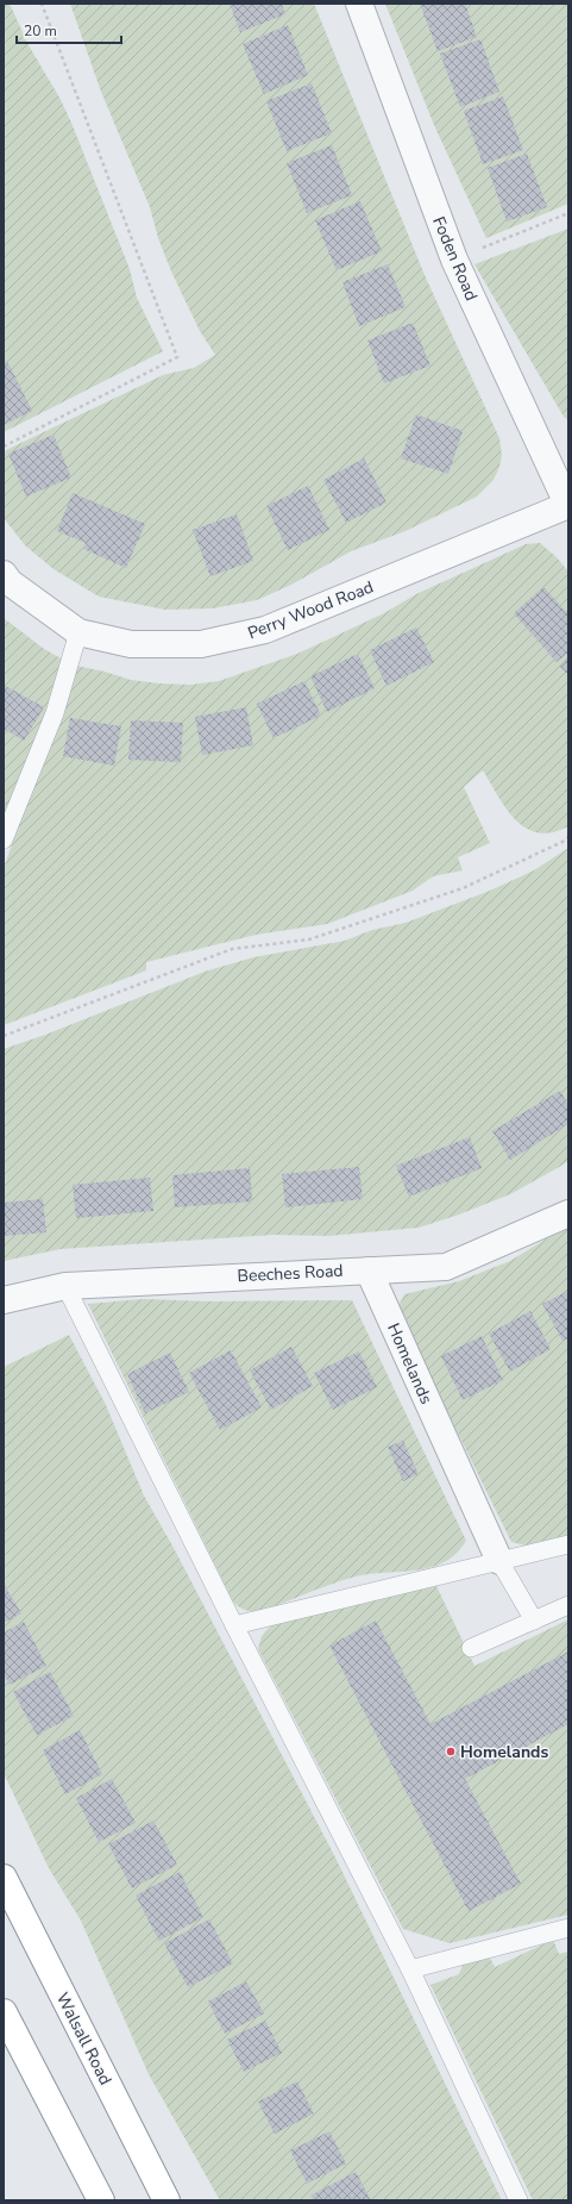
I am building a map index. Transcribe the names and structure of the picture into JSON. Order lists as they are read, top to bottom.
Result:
{
  "streets": {
    "highway": ["Walsall Road"],
    "street": [
      "Foden Road",
      "Perry Wood Road",
      "Beeches Road",
      "Homelands"
    ]
  },
  "crossings": [
    ["Foden Road", "Perry Wood Road"],
    ["Beeches Road", "Homelands"]
  ],
  "places": ["Homelands"],
  "scale_bar": "20 m"
}
